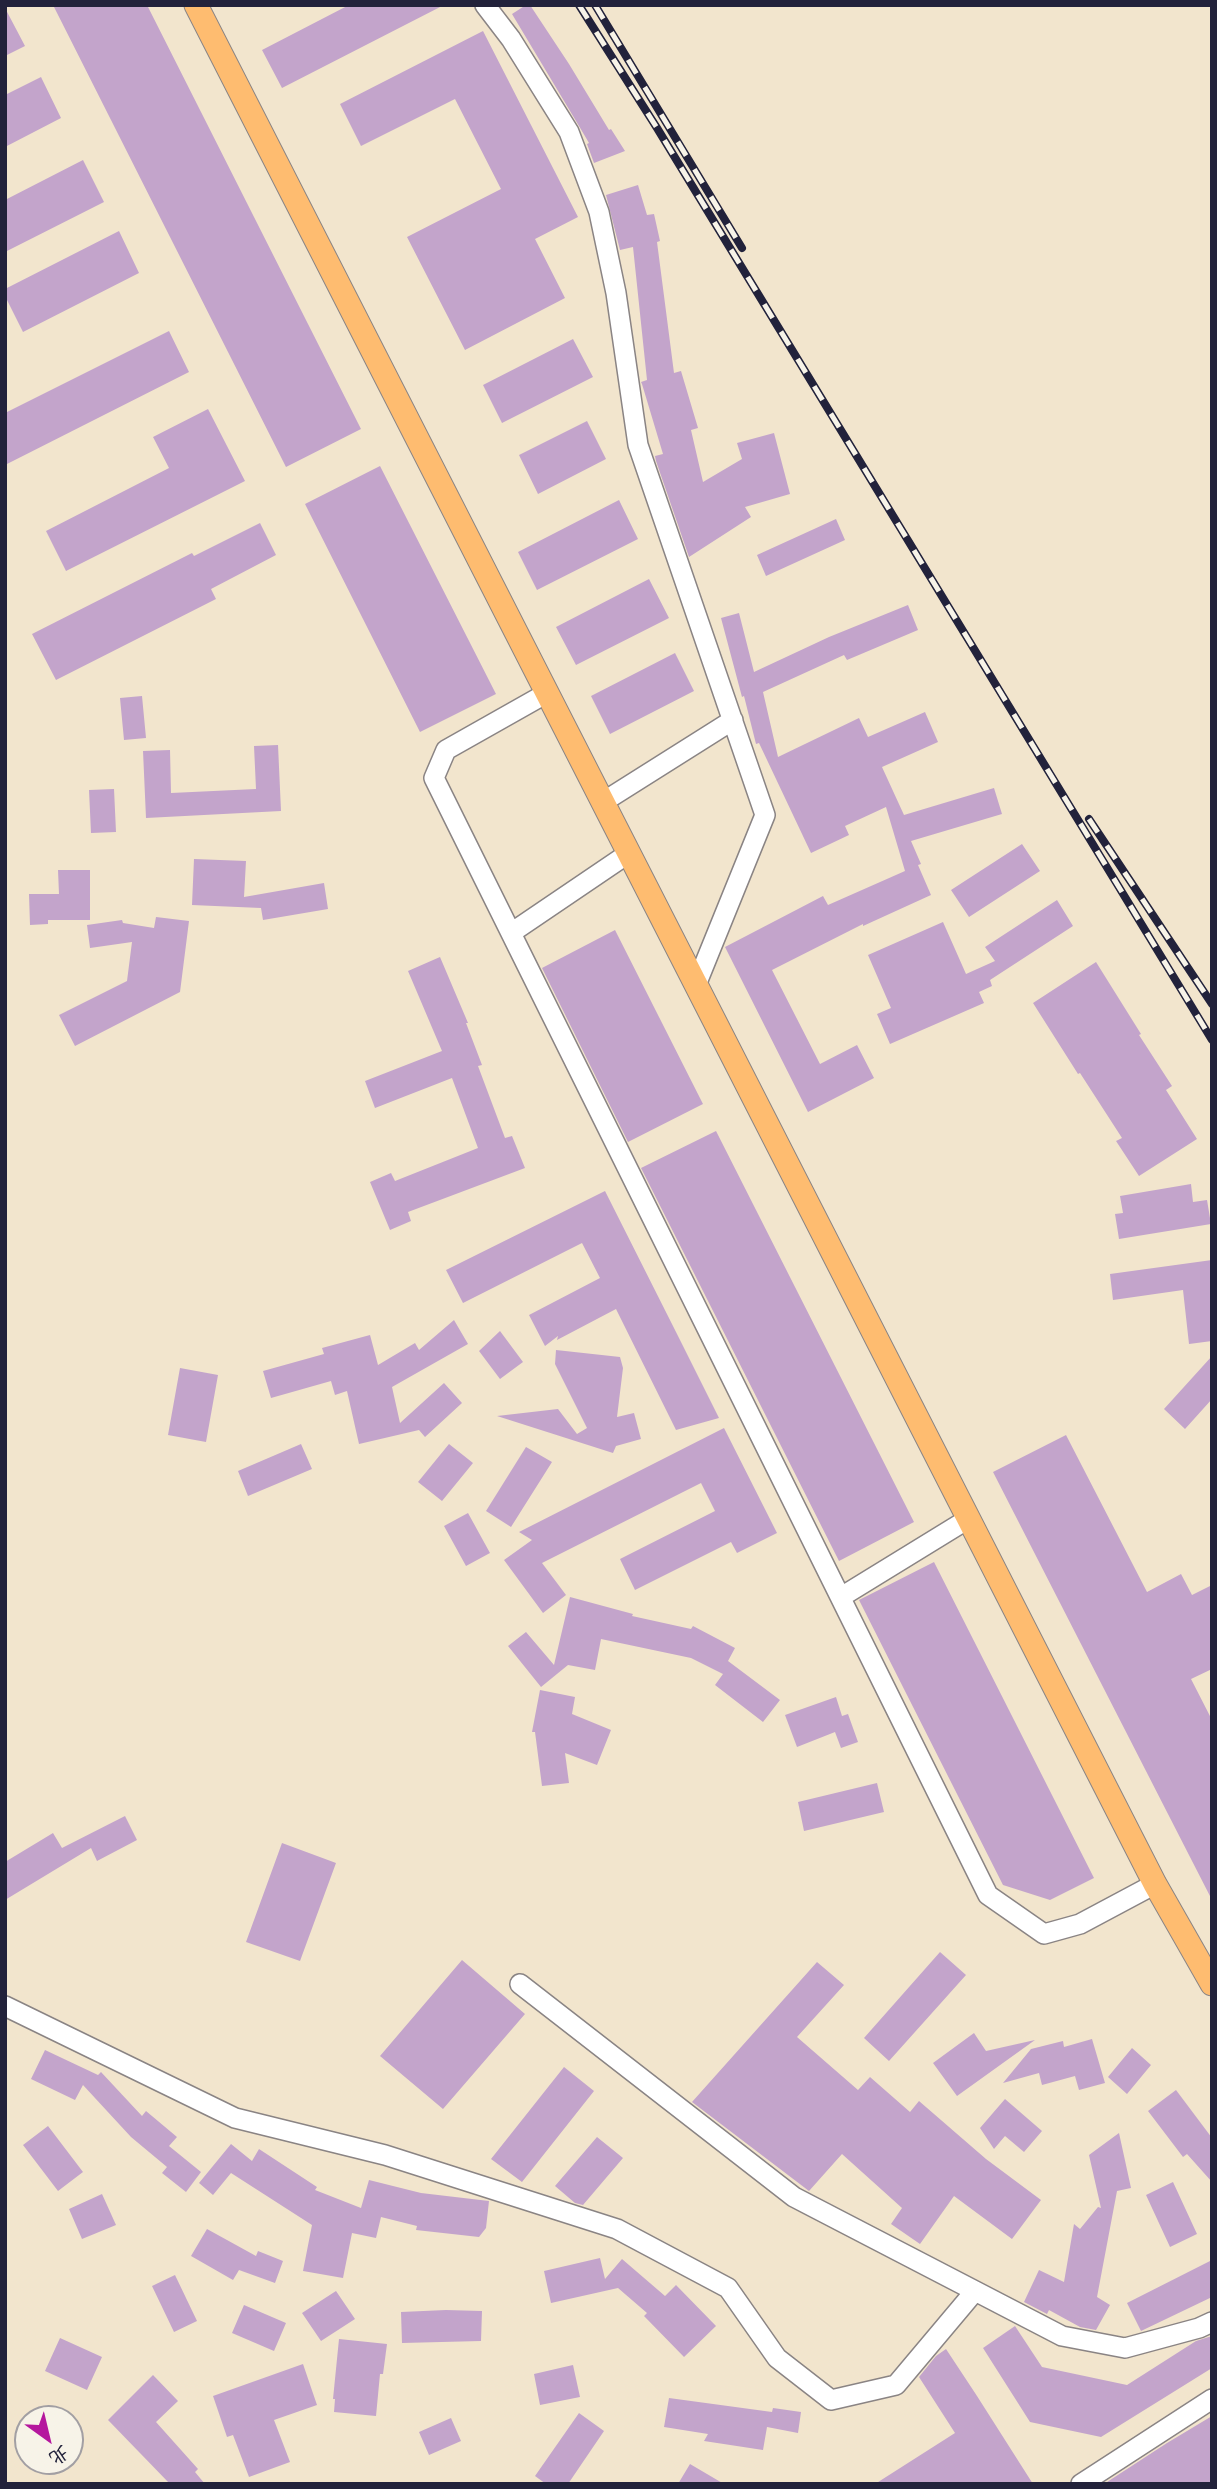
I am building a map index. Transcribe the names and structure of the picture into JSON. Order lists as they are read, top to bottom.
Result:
{
  "north": "bottom right"
}
